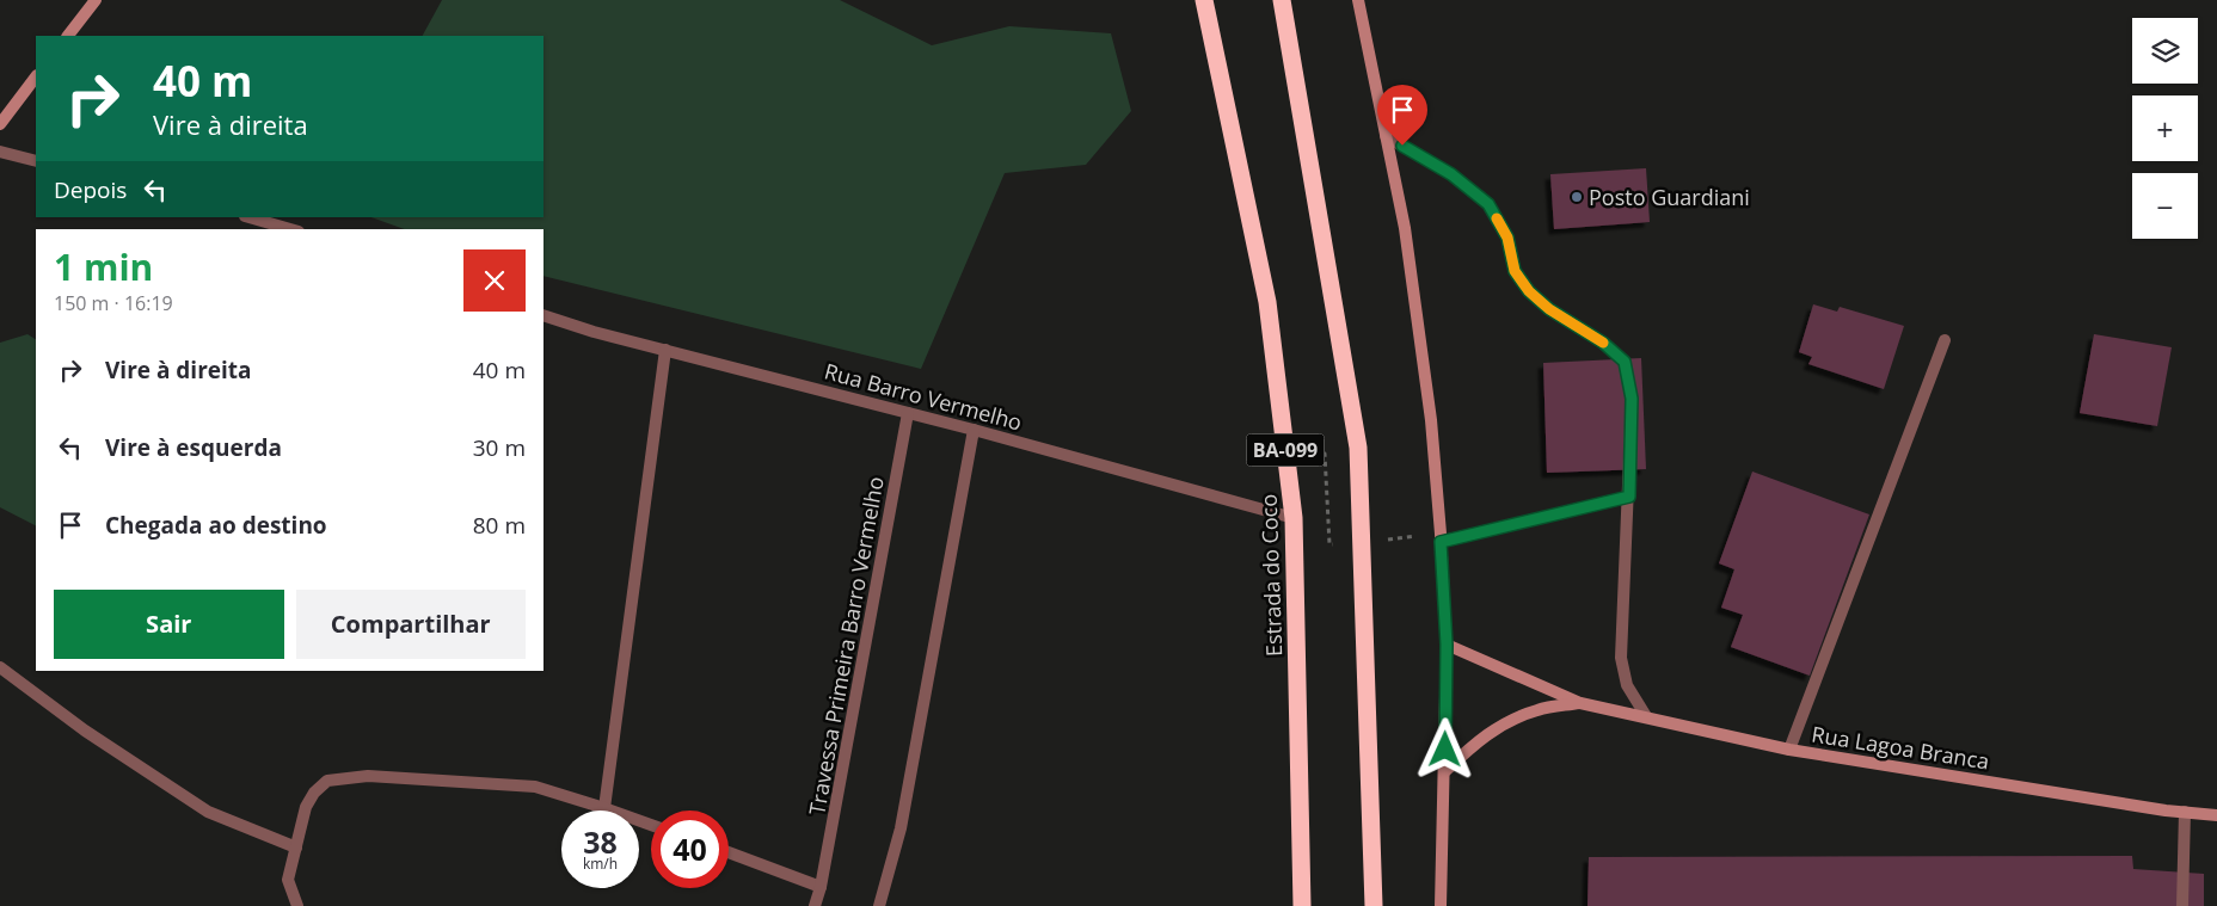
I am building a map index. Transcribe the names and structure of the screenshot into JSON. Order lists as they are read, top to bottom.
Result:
{
  "streets": {
    "highway": ["BA-099", "Estrada do Coco"],
    "street": ["Rua Barro Vermelho", "Travessa Primeira Barro Vermelho", "Rua Lagoa Branca"]
  },
  "crossings": [
    ["Rua Barro Vermelho", "Estrada do Coco"],
    ["Rua Barro Vermelho", "Travessa Primeira Barro Vermelho"]
  ],
  "places": ["Posto Guardiani"],
  "page": {
    "map_buttons": ["+", "−"],
    "turn": ["40 m", "Vire à direita"],
    "then": "Depois",
    "heading": ["1 min", "150 m · 16:19"],
    "list": [
      {
        "name": "Vire à direita",
        "value": "40 m"
      },
      {
        "name": "Vire à esquerda",
        "value": "30 m"
      },
      {
        "name": "Chegada ao destino",
        "value": "80 m"
      }
    ],
    "buttons": ["Sair", "Compartilhar"],
    "speed": "38 km/h",
    "limit": "40"
  }
}
